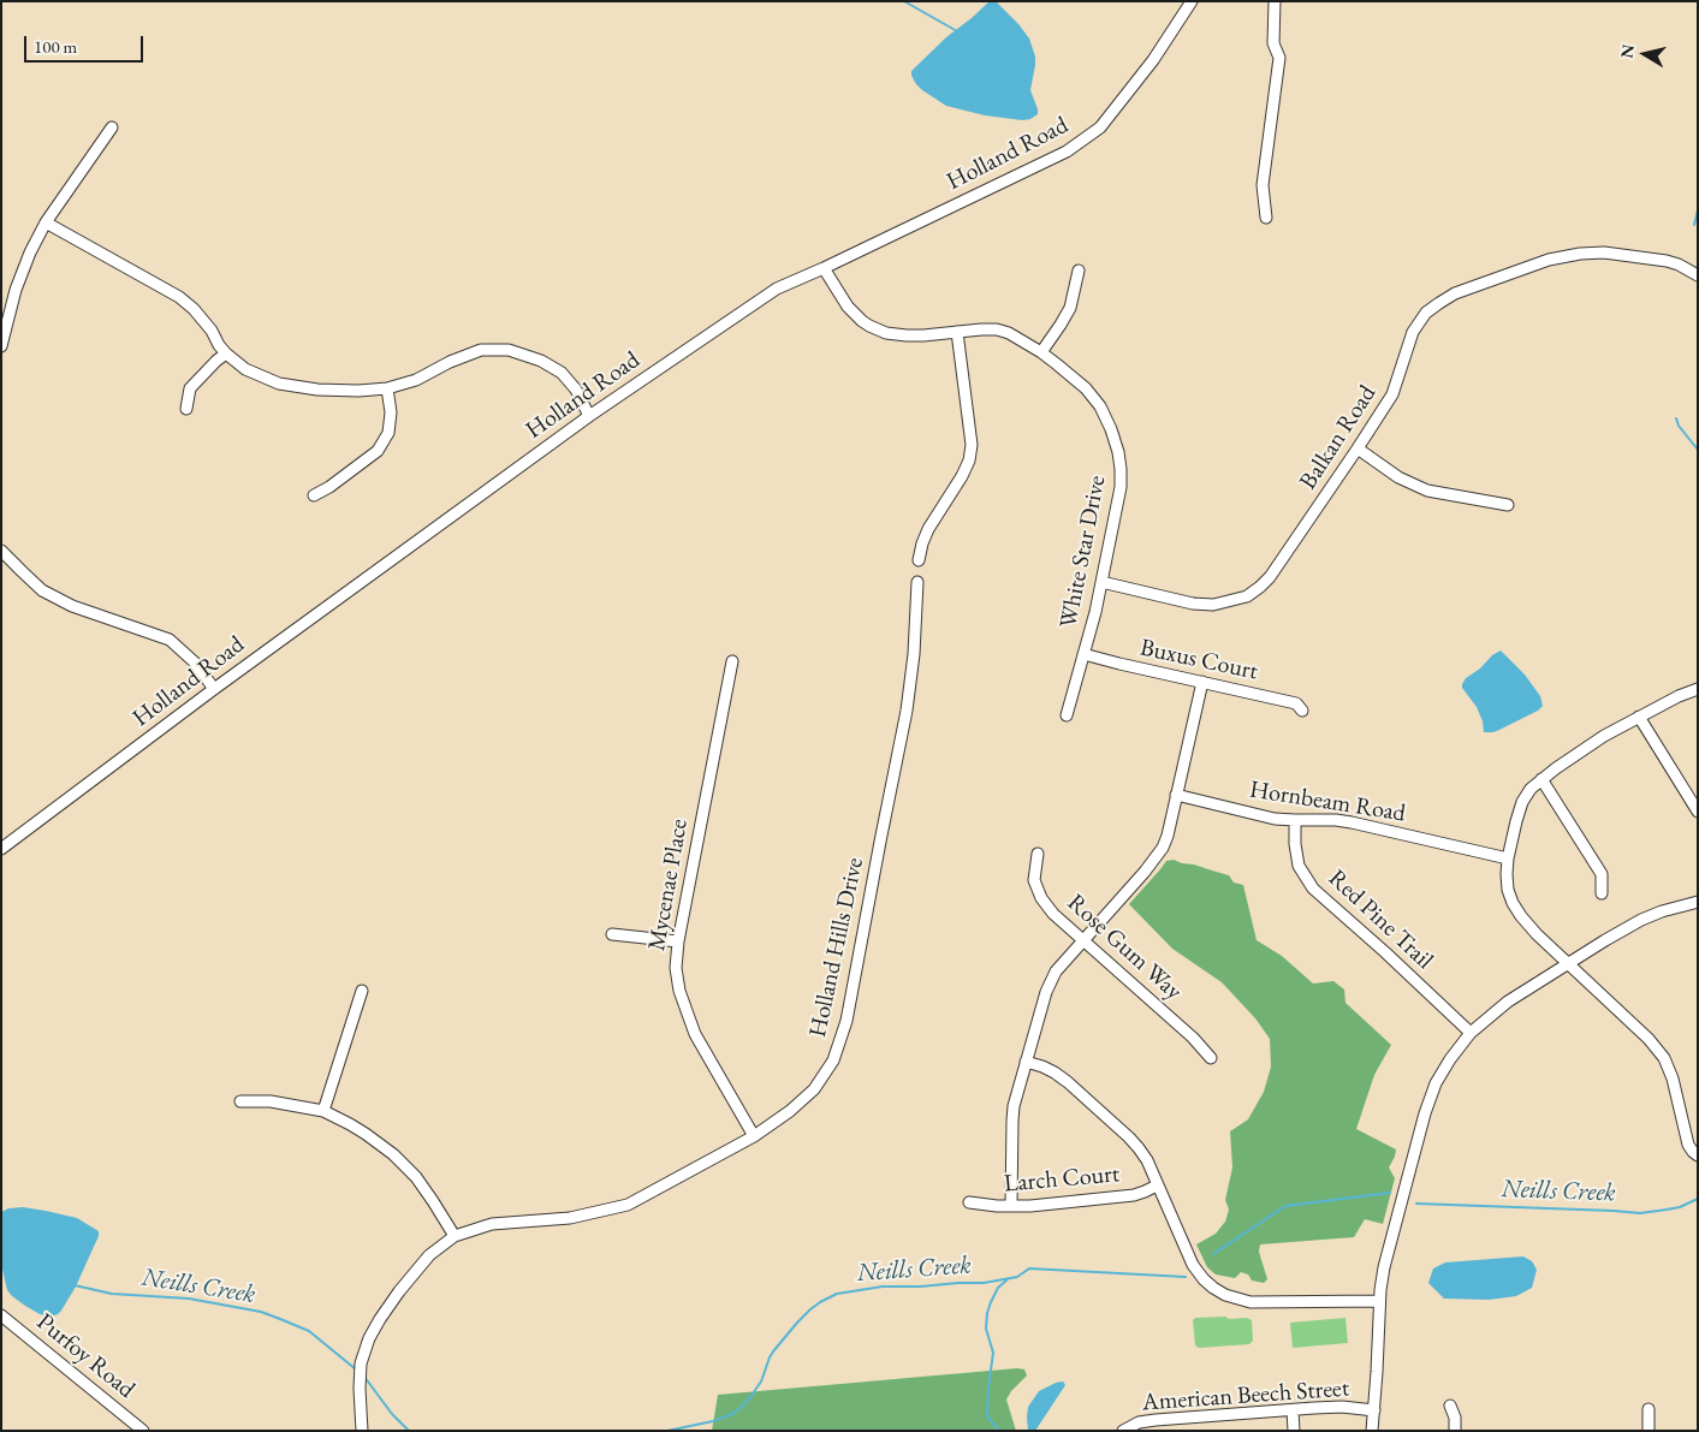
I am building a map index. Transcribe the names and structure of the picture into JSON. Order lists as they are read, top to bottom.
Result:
{
  "streets": {
    "street": [
      "Holland Road",
      "Balkan Road",
      "White Star Drive",
      "Buxus Court",
      "Hornbeam Road",
      "Mycenae Place",
      "Red Pine Trail",
      "Holland Hills Drive",
      "Rose Gum Way",
      "Larch Court",
      "Purfoy Road",
      "American Beech Street"
    ]
  },
  "crossings": [
    ["Holland Road", "White Star Drive"],
    ["Balkan Road", "White Star Drive"],
    ["White Star Drive", "Buxus Court"],
    ["Hornbeam Road", "Red Pine Trail"],
    ["Mycenae Place", "Holland Hills Drive"]
  ],
  "water": ["Neills Creek"],
  "scale_bar": "100 m",
  "north": "left"
}
